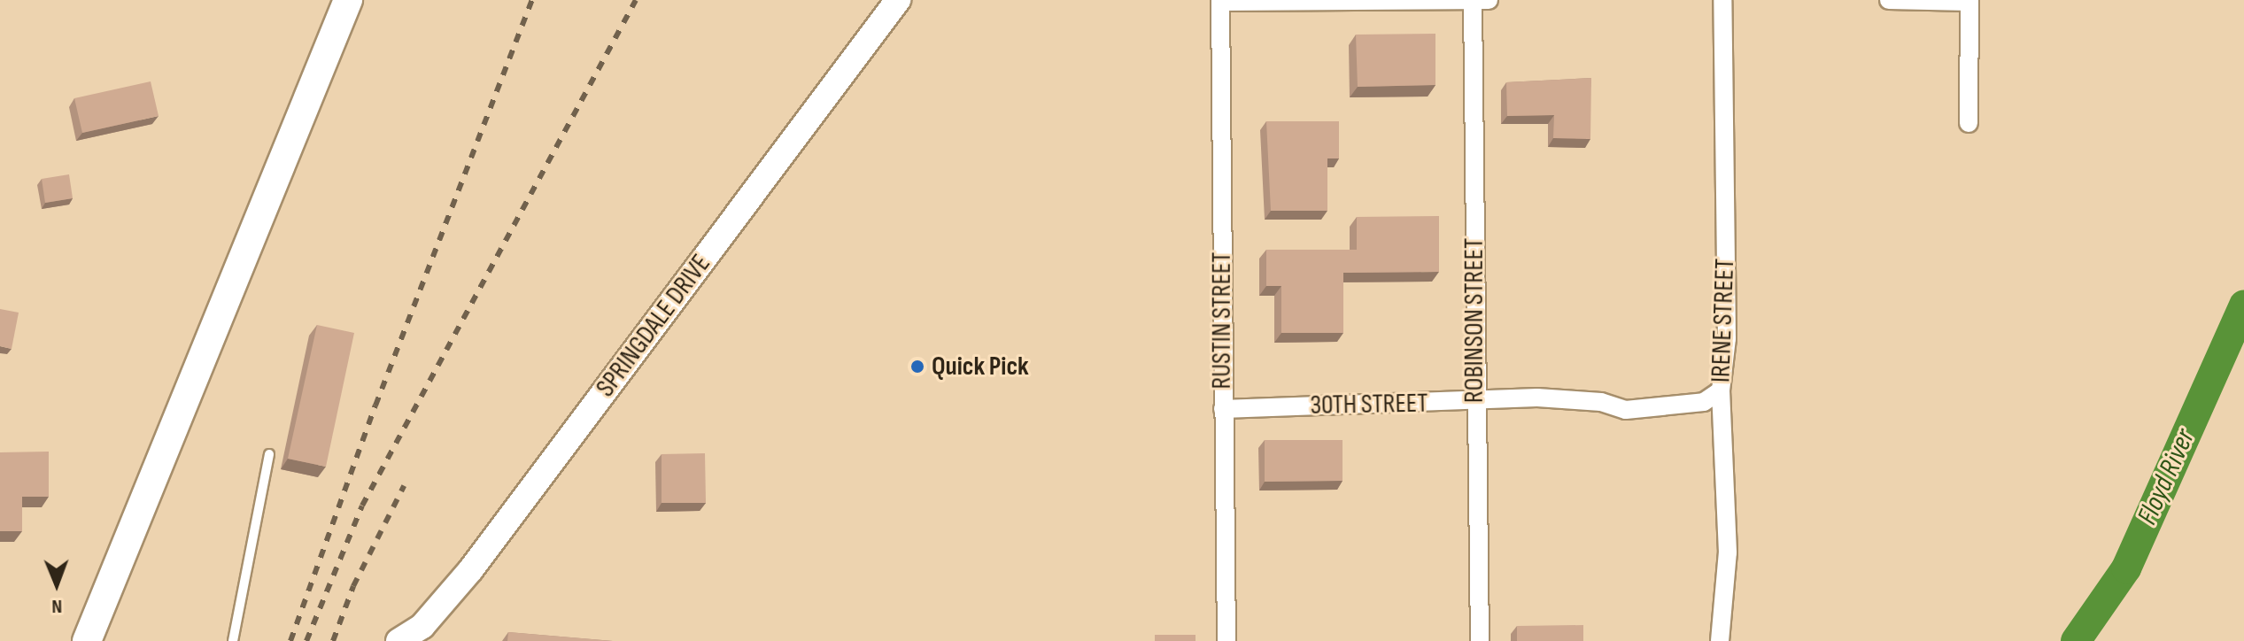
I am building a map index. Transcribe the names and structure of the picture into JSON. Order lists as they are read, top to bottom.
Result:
{
  "streets": {
    "street": [
      "RUSTIN STREET",
      "ROBINSON STREET",
      "IRENE STREET",
      "SPRINGDALE DRIVE",
      "30TH STREET"
    ]
  },
  "crossings": [
    ["RUSTIN STREET", "30TH STREET"],
    ["ROBINSON STREET", "30TH STREET"],
    ["IRENE STREET", "30TH STREET"]
  ],
  "water": ["Floyd River"],
  "places": ["Quick Pick"],
  "north": "bottom"
}
